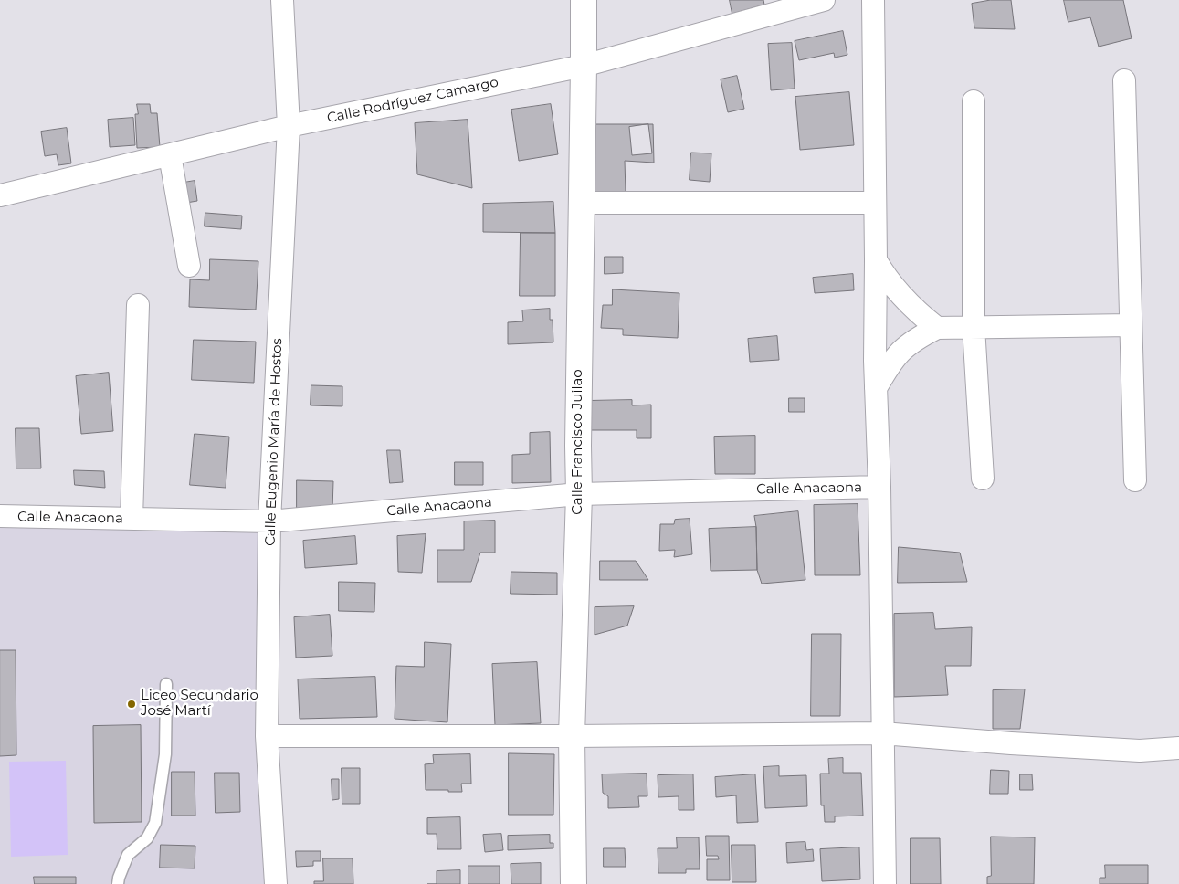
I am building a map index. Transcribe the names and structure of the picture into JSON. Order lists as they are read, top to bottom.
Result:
{
  "streets": {
    "street": [
      "Calle Rodríguez Camargo",
      "Calle Eugenio María de Hostos",
      "Calle Francisco Juilao",
      "Calle Anacaona"
    ]
  },
  "crossings": [
    ["Calle Rodríguez Camargo", "Calle Eugenio María de Hostos"],
    ["Calle Rodríguez Camargo", "Calle Francisco Juilao"],
    ["Calle Eugenio María de Hostos", "Calle Anacaona"],
    ["Calle Francisco Juilao", "Calle Anacaona"]
  ],
  "places": ["Liceo Secundario José Martí"]
}
